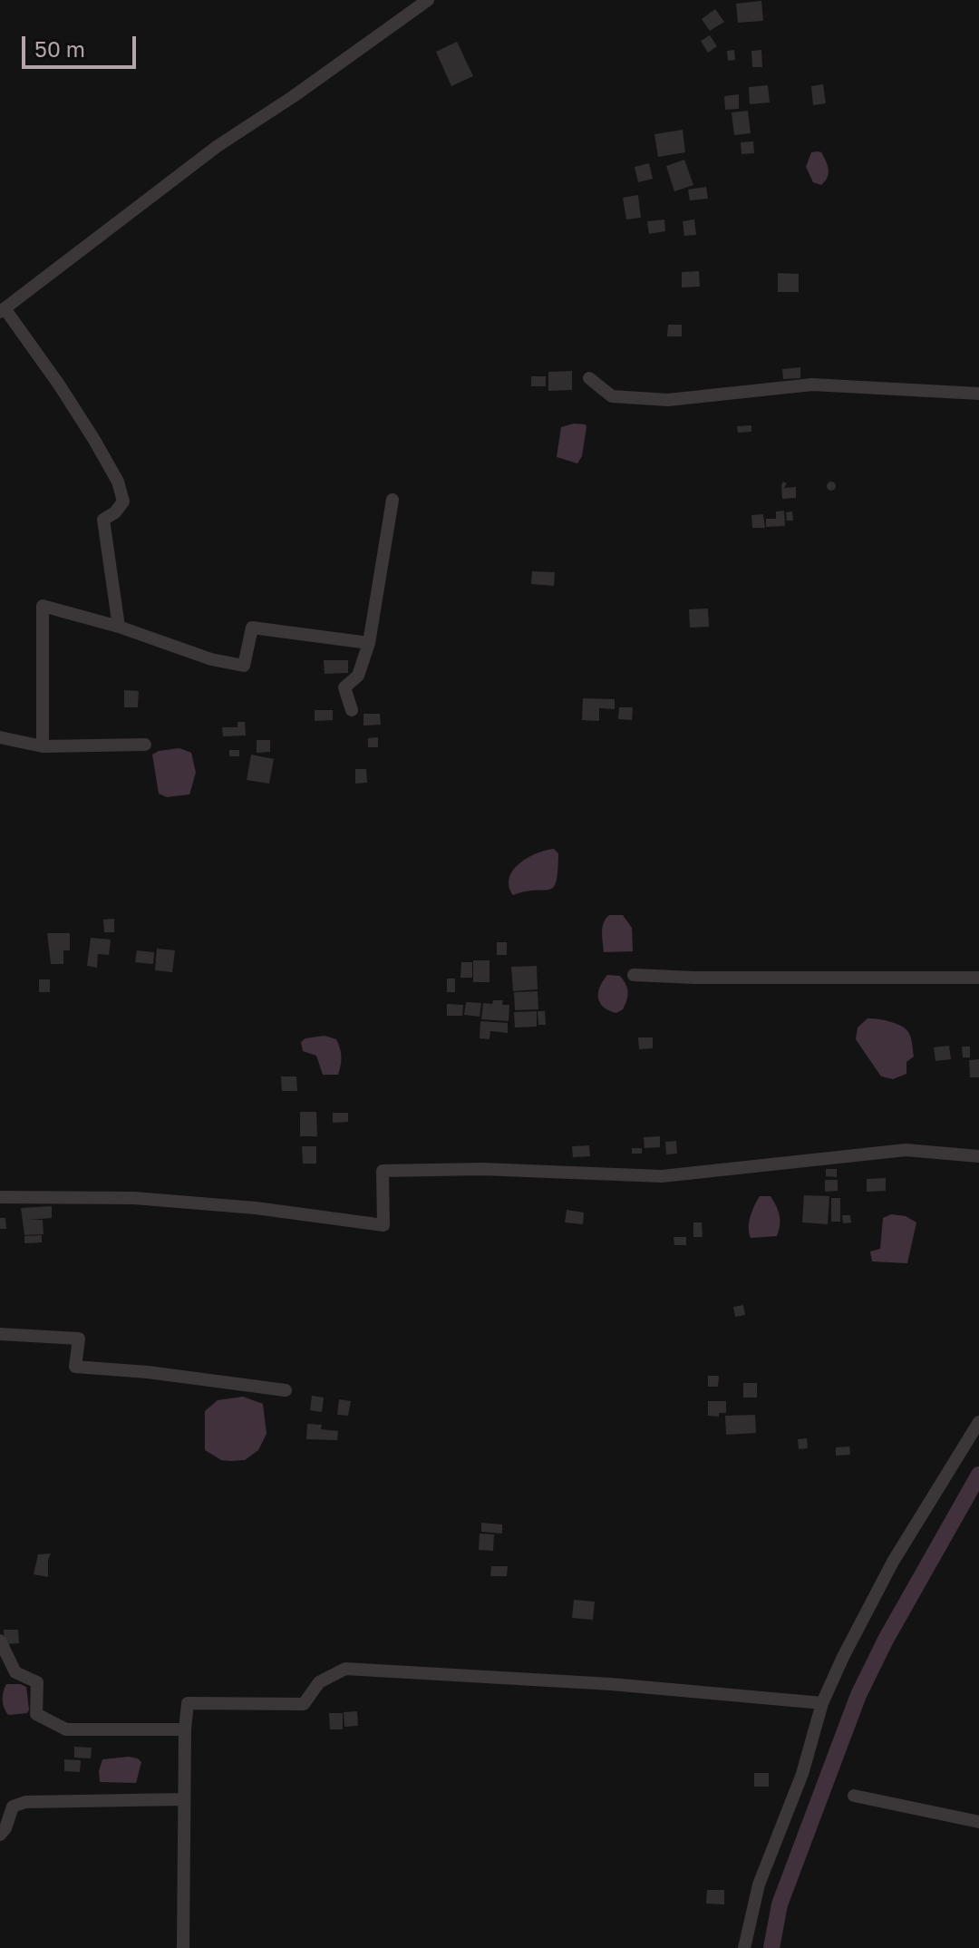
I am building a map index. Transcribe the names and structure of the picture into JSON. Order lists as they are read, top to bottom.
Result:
{
  "scale_bar": "50 m"
}
